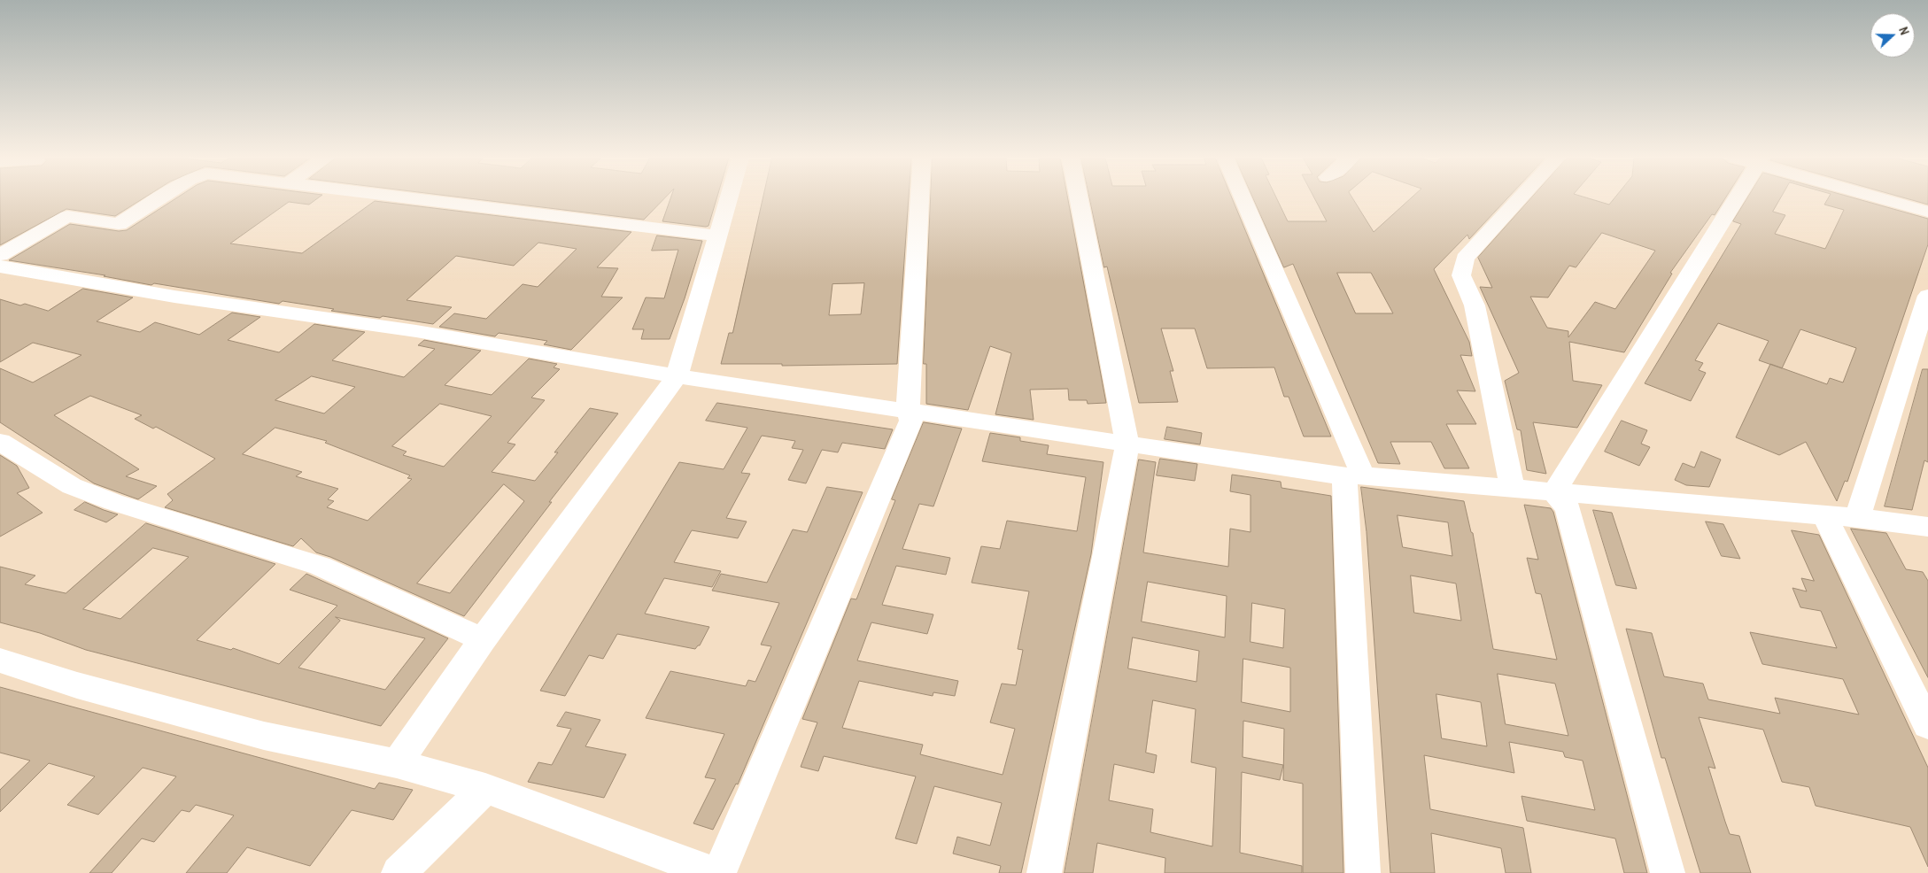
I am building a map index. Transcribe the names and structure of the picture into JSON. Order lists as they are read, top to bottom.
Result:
{
  "north": "right"
}
